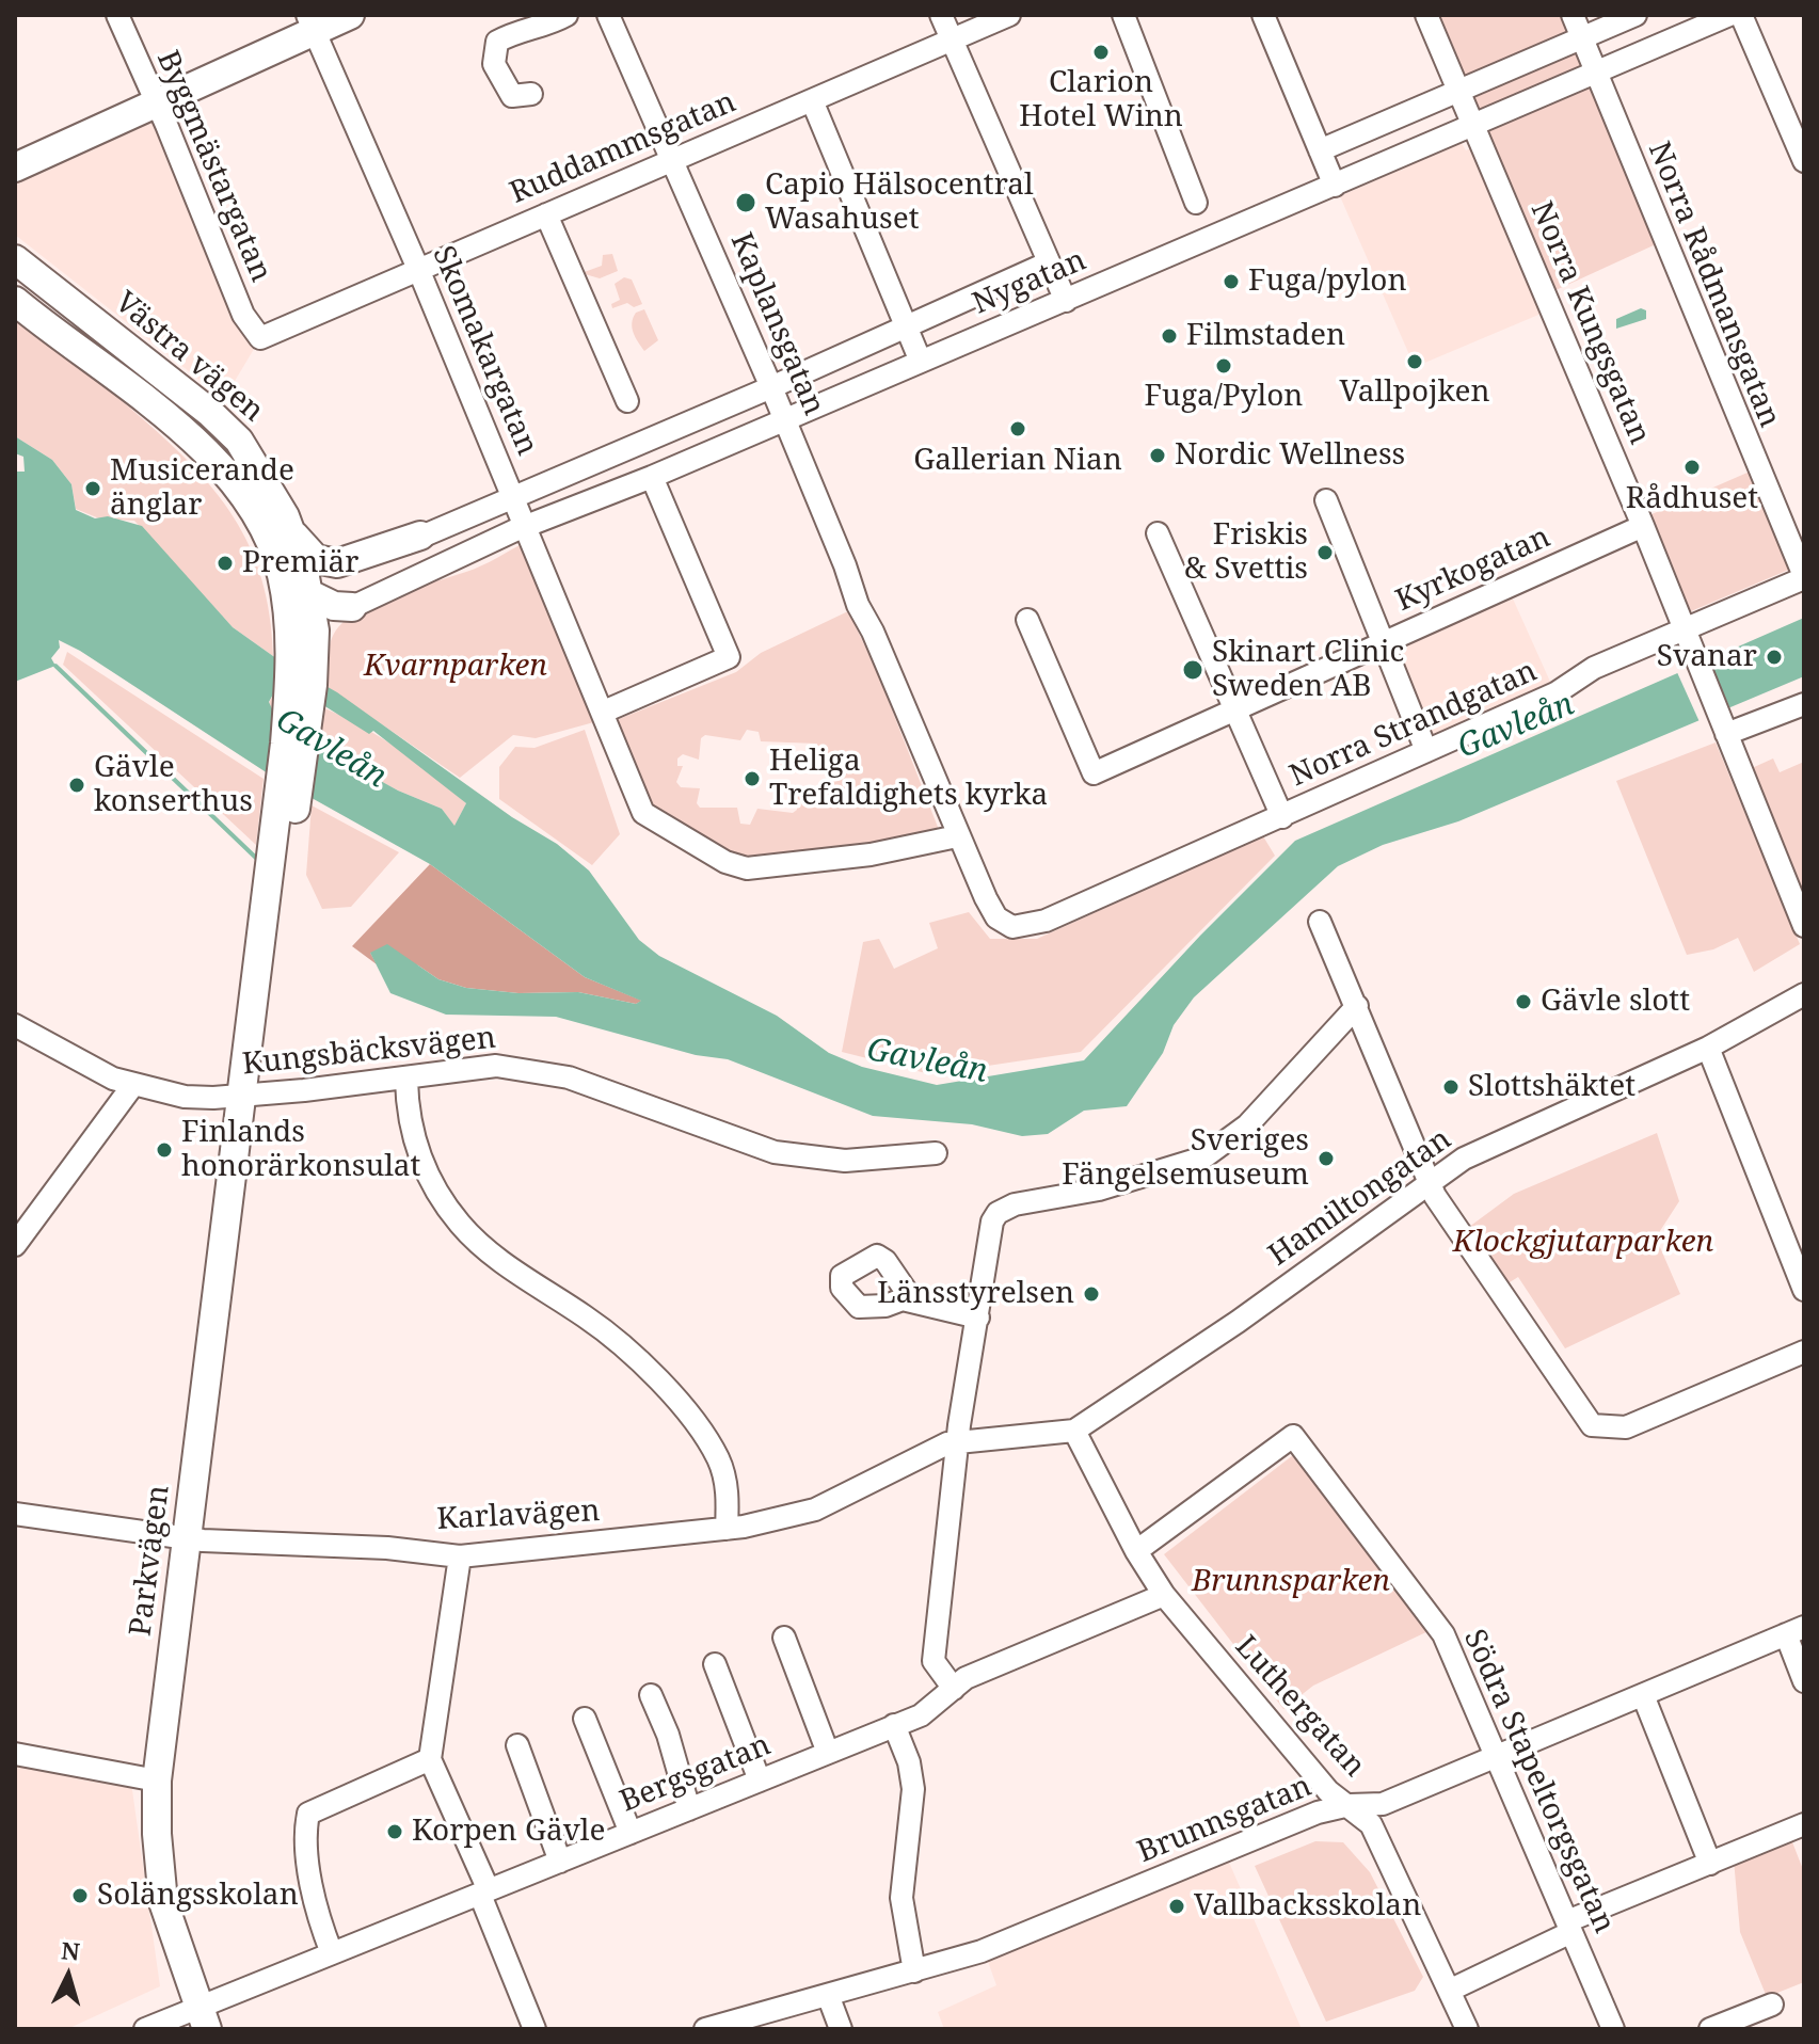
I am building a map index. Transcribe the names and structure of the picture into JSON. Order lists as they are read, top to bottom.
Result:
{
  "streets": {
    "main road": ["Västra vägen", "Parkvägen"],
    "street": [
      "Ruddammsgatan",
      "Byggmästargatan",
      "Nygatan",
      "Norra Rådmansgatan",
      "Norra Kungsgatan",
      "Kaplansgatan",
      "Skomakargatan",
      "Kyrkogatan",
      "Norra Strandgatan",
      "Kungsbäcksvägen",
      "Hamiltongatan",
      "Karlavägen",
      "Luthergatan",
      "Bergsgatan",
      "Södra Stapeltorgsgatan",
      "Brunnsgatan"
    ]
  },
  "crossings": [
    ["Ruddammsgatan", "Byggmästargatan"],
    ["Ruddammsgatan", "Kaplansgatan"],
    ["Ruddammsgatan", "Skomakargatan"],
    ["Nygatan", "Norra Rådmansgatan"],
    ["Nygatan", "Norra Kungsgatan"],
    ["Nygatan", "Kaplansgatan"],
    ["Nygatan", "Skomakargatan"],
    ["Nygatan", "Parkvägen"],
    ["Norra Rådmansgatan", "Norra Strandgatan"],
    ["Norra Kungsgatan", "Kyrkogatan"],
    ["Norra Kungsgatan", "Norra Strandgatan"],
    ["Kaplansgatan", "Norra Strandgatan"],
    ["Kungsbäcksvägen", "Parkvägen"],
    ["Hamiltongatan", "Karlavägen"],
    ["Hamiltongatan", "Luthergatan"],
    ["Karlavägen", "Parkvägen"],
    ["Parkvägen", "Bergsgatan"],
    ["Luthergatan", "Bergsgatan"],
    ["Luthergatan", "Södra Stapeltorgsgatan"],
    ["Luthergatan", "Brunnsgatan"],
    ["Södra Stapeltorgsgatan", "Brunnsgatan"]
  ],
  "water": ["Gavleån"],
  "parks": ["Kvarnparken", "Klockgjutarparken", "Brunnsparken"],
  "places": [
    "Clarion Hotel Winn",
    "Capio Hälsocentral Wasahuset",
    "Fuga/pylon",
    "Filmstaden",
    "Vallpojken",
    "Fuga/Pylon",
    "Gallerian Nian",
    "Nordic Wellness",
    "Rådhuset",
    "Musicerande änglar",
    "Friskis & Svettis",
    "Premiär",
    "Svanar",
    "Skinart Clinic Sweden AB",
    "Heliga Trefaldighets kyrka",
    "Gävle konserthus",
    "Gävle slott",
    "Slottshäktet",
    "Finlands honorärkonsulat",
    "Sveriges Fängelsemuseum",
    "Länsstyrelsen",
    "Korpen Gävle",
    "Solängsskolan",
    "Vallbacksskolan"
  ],
  "north": "top"
}
